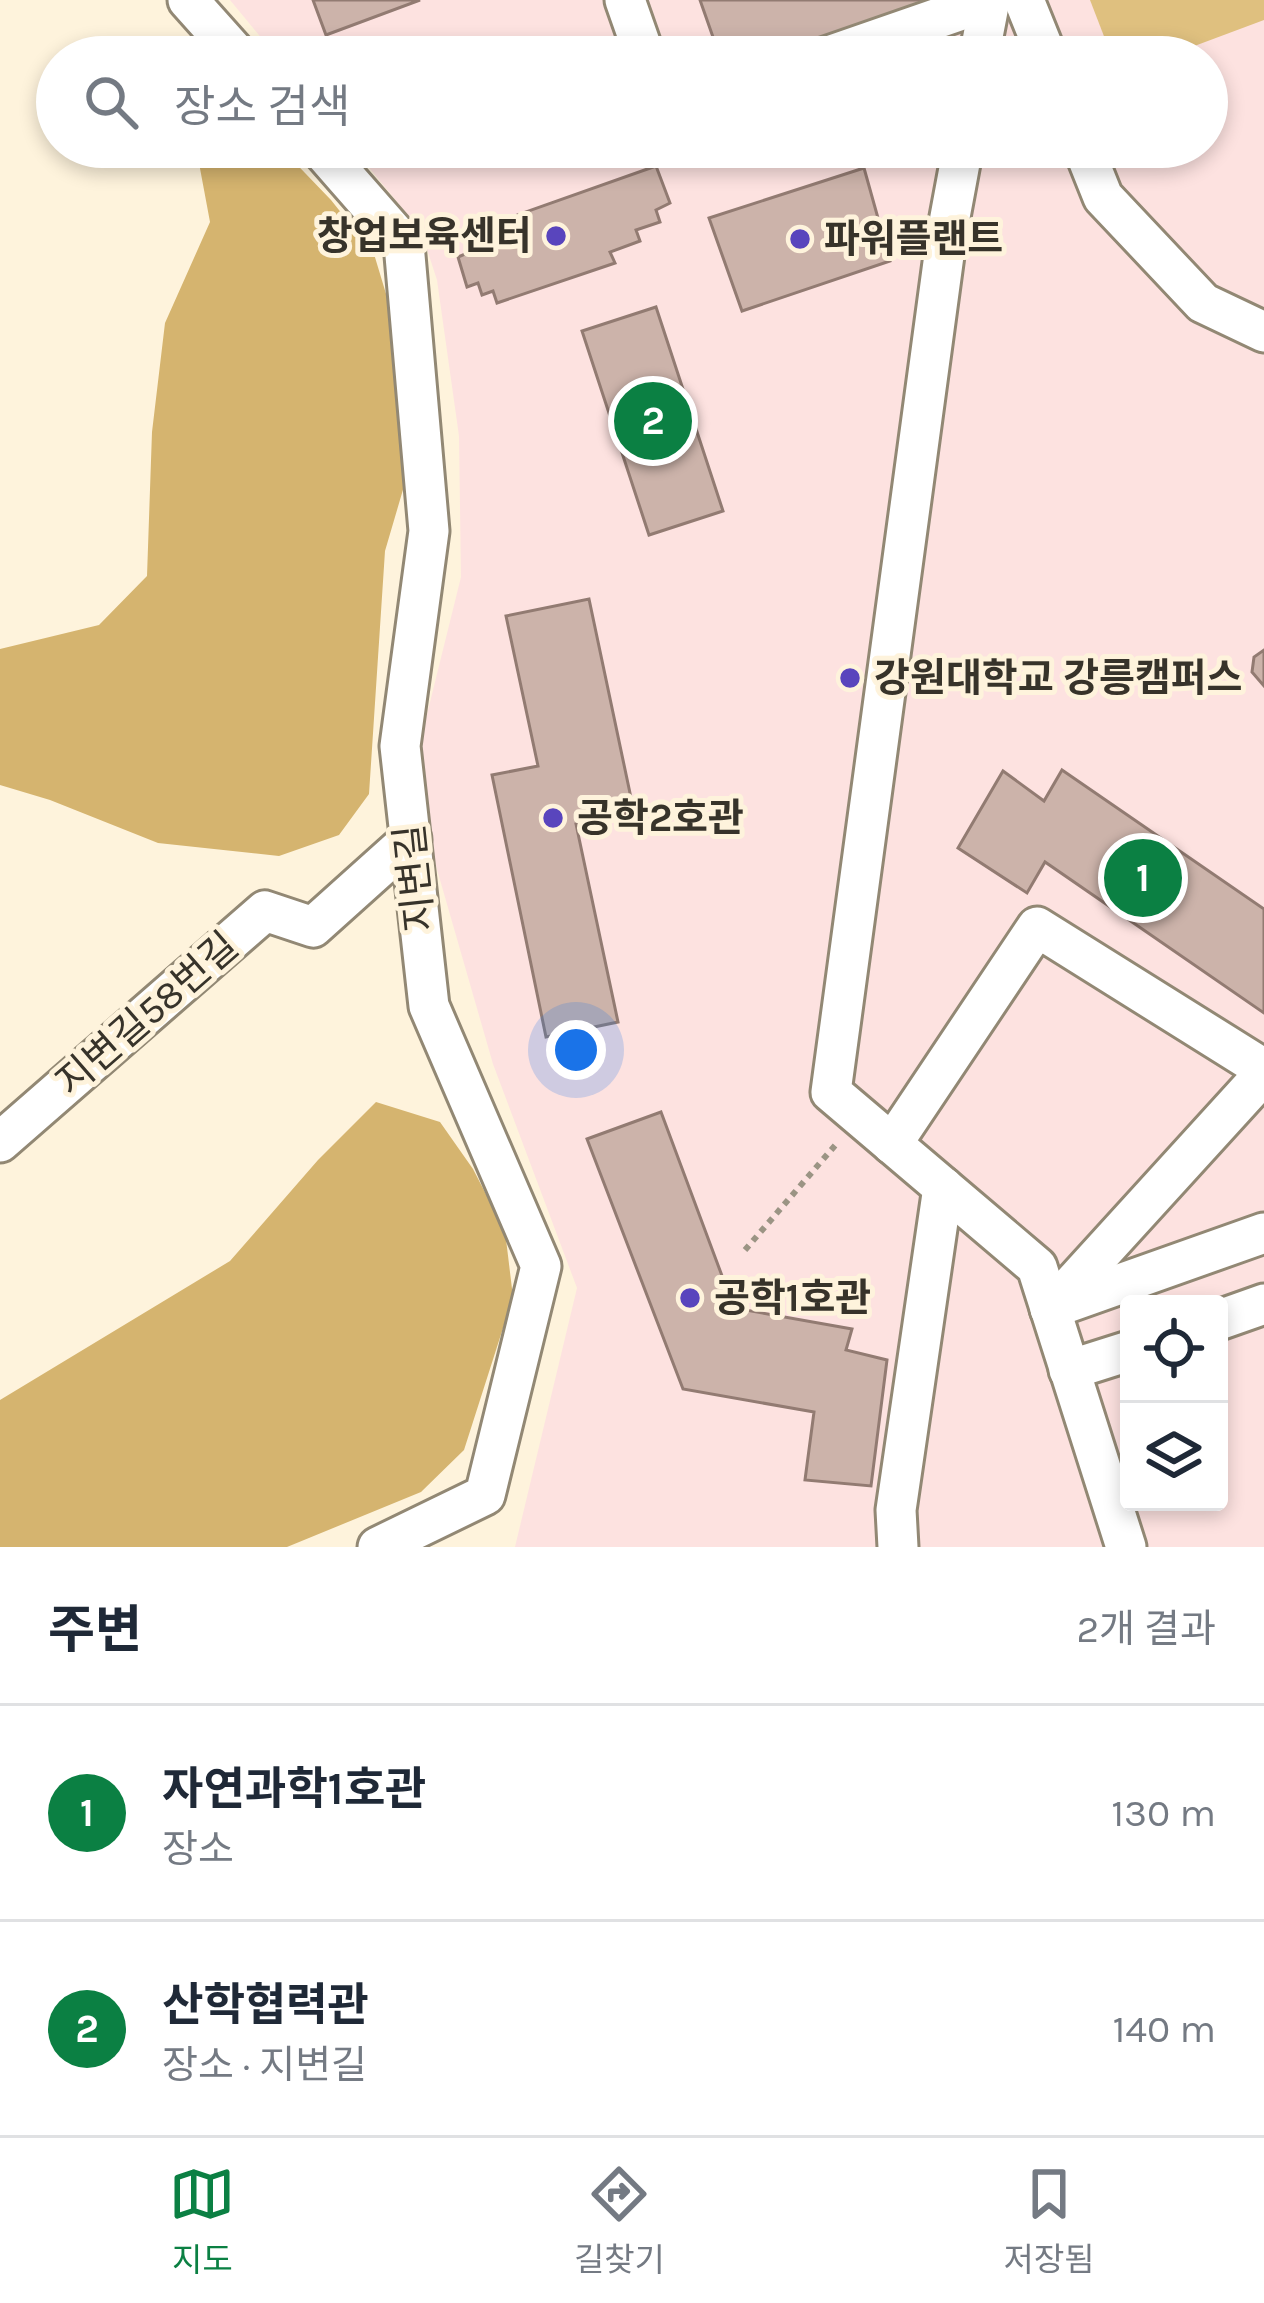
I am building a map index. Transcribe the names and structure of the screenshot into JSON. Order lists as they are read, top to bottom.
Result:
{
  "streets": {
    "street": ["지변길", "지변길58번길"]
  },
  "crossings": [
    ["지변길", "지변길58번길"]
  ],
  "places": [
    "창업보육센터",
    "파워플랜트",
    "강원대학교 강릉캠퍼스",
    "공학2호관",
    "공학1호관"
  ],
  "page": {
    "search": "장소 검색",
    "pins": ["2", "1"],
    "heading": ["주변", "2개 결과"],
    "list": [
      {
        "mark": "1",
        "name": "자연과학1호관",
        "note": "장소",
        "value": "130 m"
      },
      {
        "mark": "2",
        "name": "산학협력관",
        "note": "장소 · 지변길",
        "value": "140 m"
      }
    ],
    "nav": ["지도", "길찾기", "저장됨"]
  }
}
